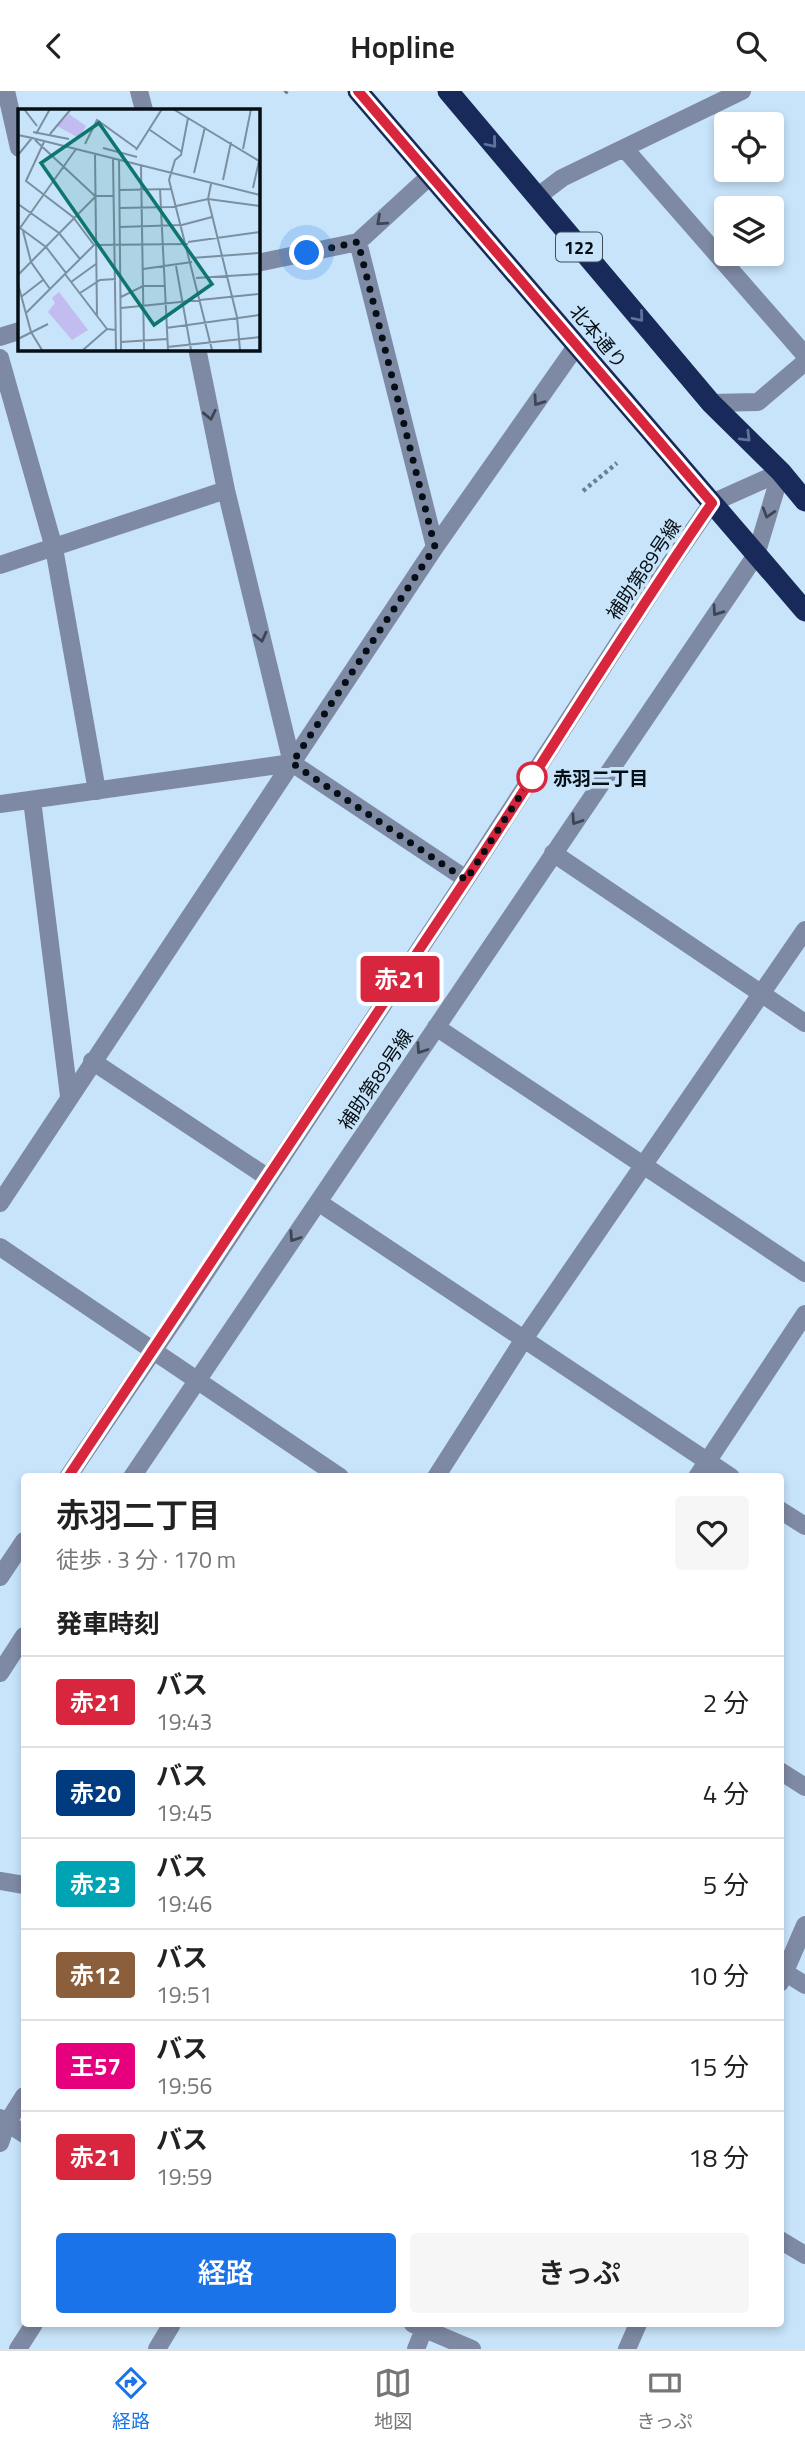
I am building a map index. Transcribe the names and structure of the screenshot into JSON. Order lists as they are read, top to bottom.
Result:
{
  "streets": {
    "highway": ["122", "北本通り"],
    "street": ["補助第89号線"]
  },
  "crossings": [
    ["122", "補助第89号線"],
    ["北本通り", "補助第89号線"]
  ],
  "places": ["赤羽二丁目"],
  "lines": ["bus line 赤21"],
  "page": {
    "header": "Hopline",
    "on_map": "赤21",
    "heading": [
      ["赤羽二丁目", "徒歩 · 3 分 · 170 m"],
      "発車時刻"
    ],
    "list": [
      {
        "mark": "赤21",
        "name": "バス",
        "note": "19:43",
        "value": "2 分"
      },
      {
        "mark": "赤20",
        "name": "バス",
        "note": "19:45",
        "value": "4 分"
      },
      {
        "mark": "赤23",
        "name": "バス",
        "note": "19:46",
        "value": "5 分"
      },
      {
        "mark": "赤12",
        "name": "バス",
        "note": "19:51",
        "value": "10 分"
      },
      {
        "mark": "王57",
        "name": "バス",
        "note": "19:56",
        "value": "15 分"
      },
      {
        "mark": "赤21",
        "name": "バス",
        "note": "19:59",
        "value": "18 分"
      }
    ],
    "buttons": ["経路", "きっぷ"],
    "tabs": ["経路", "地図", "きっぷ"]
  }
}
